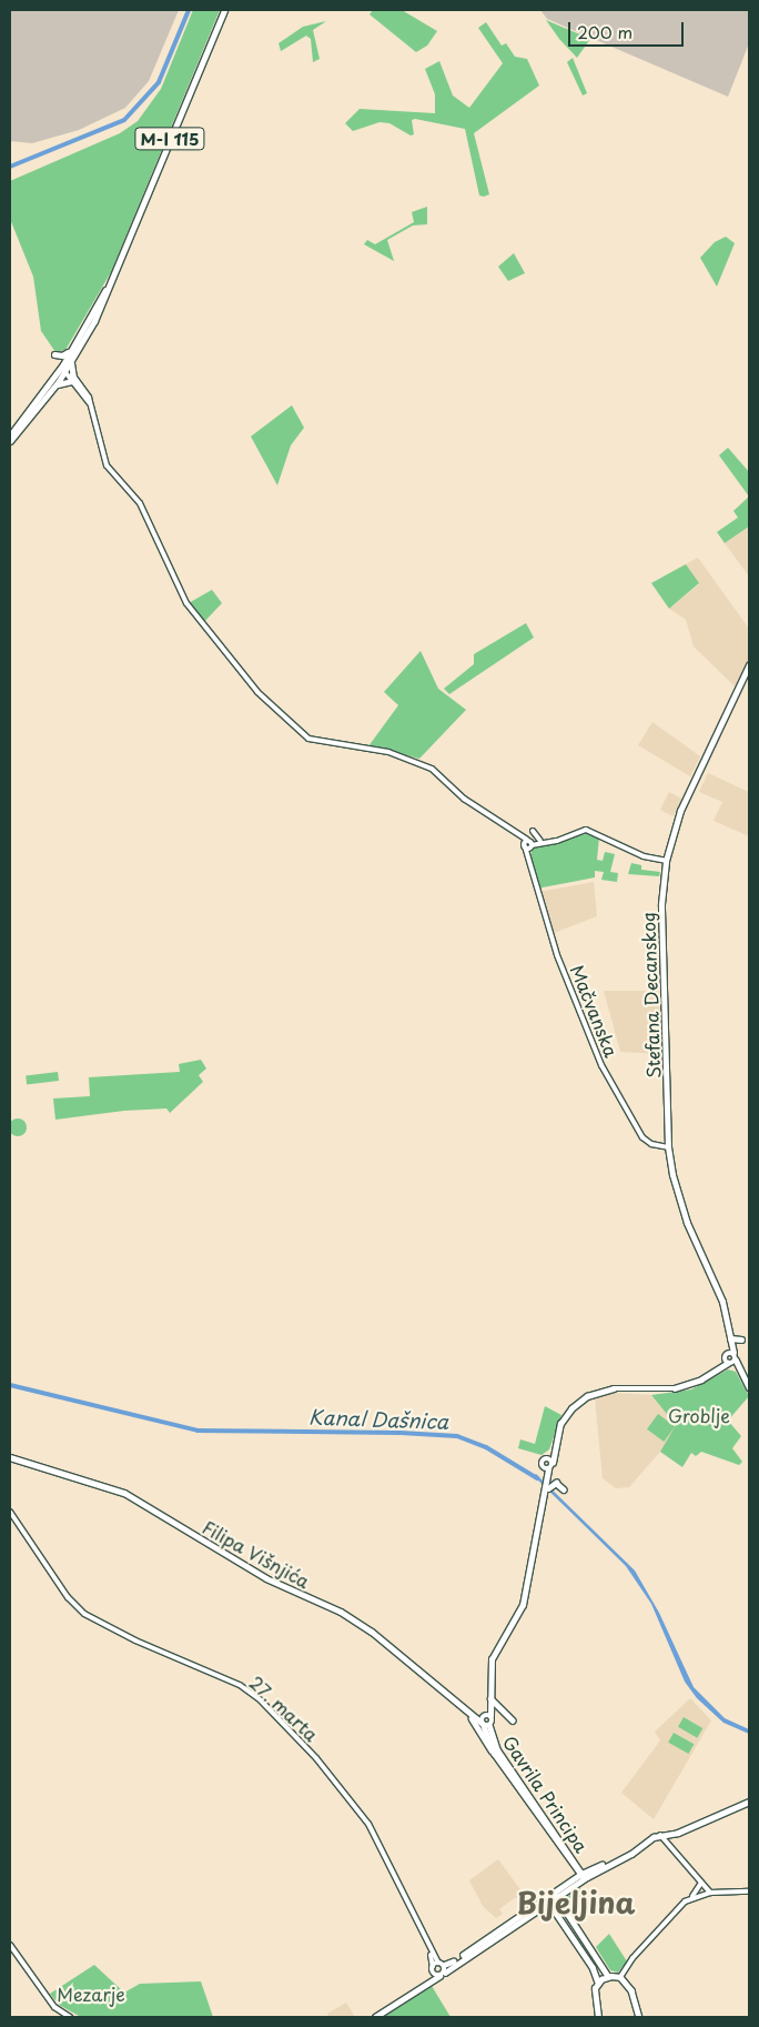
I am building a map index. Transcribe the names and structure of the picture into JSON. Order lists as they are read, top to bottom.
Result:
{
  "streets": {
    "main road": [
      "M-I 115",
      "Stefana Decanskog",
      "Filipa Višnjića",
      "Gavrila Principa"
    ],
    "street": ["Mačvanska", "27. marta"]
  },
  "crossings": [
    ["Stefana Decanskog", "Mačvanska"]
  ],
  "districts": ["Bijeljina"],
  "water": ["Kanal Dašnica"],
  "parks": ["Groblje", "Mezarje"],
  "scale_bar": "200 m"
}
